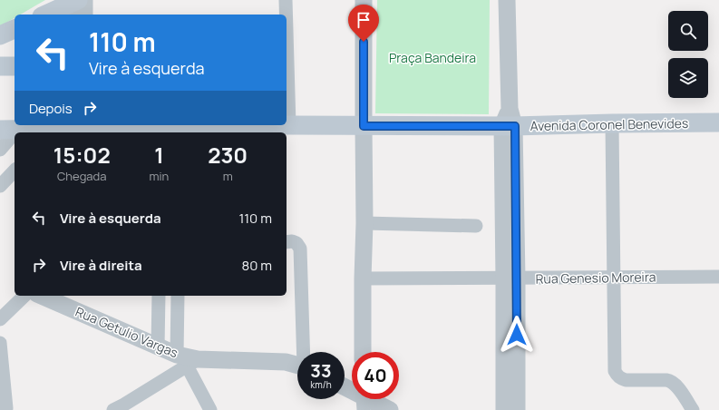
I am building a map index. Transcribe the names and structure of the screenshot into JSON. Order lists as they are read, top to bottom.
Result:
{
  "streets": {
    "main road": ["Avenida Coronel Benevides"],
    "street": ["Rua Genesio Moreira", "Rua Getulio Vargas"]
  },
  "parks": ["Praça Bandeira"],
  "page": {
    "turn": ["110 m", "Vire à esquerda"],
    "then": "Depois",
    "eta": [
      "15:02",
      "Chegada",
      "1",
      "min",
      "230",
      "m"
    ],
    "list": [
      {
        "name": "Vire à esquerda",
        "value": "110 m"
      },
      {
        "name": "Vire à direita",
        "value": "80 m"
      }
    ],
    "speed": "33 km/h",
    "limit": "40"
  }
}
